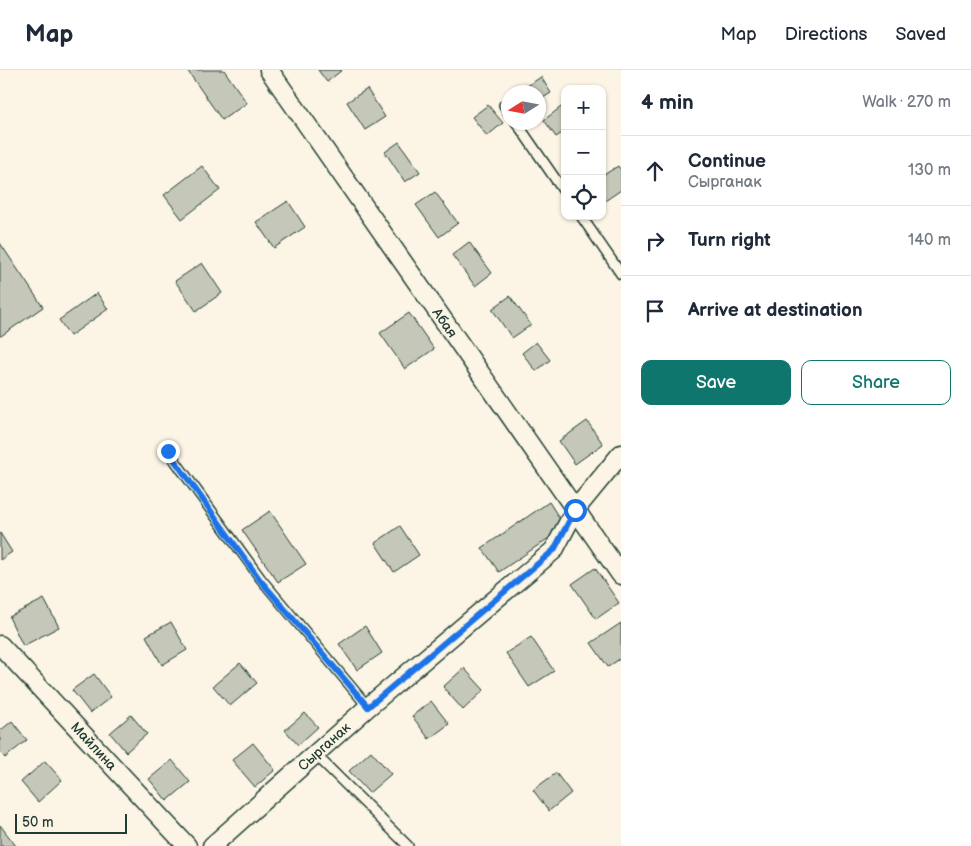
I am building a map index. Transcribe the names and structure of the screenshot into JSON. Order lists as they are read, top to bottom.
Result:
{
  "streets": {
    "street": ["Абая", "Майлина", "Сырганак"]
  },
  "crossings": [
    ["Абая", "Сырганак"]
  ],
  "scale_bar": "50 m",
  "north": "left",
  "page": {
    "header": "Map",
    "nav": ["Map", "Directions", "Saved"],
    "heading": ["4 min", "Walk · 270 m"],
    "map_buttons": ["+", "−"],
    "list": [
      ["Continue", "Сырганак", "130 m"],
      ["Turn right", "140 m"],
      "Arrive at destination"
    ],
    "buttons": ["Save", "Share"],
    "scale": "50 m"
  }
}
